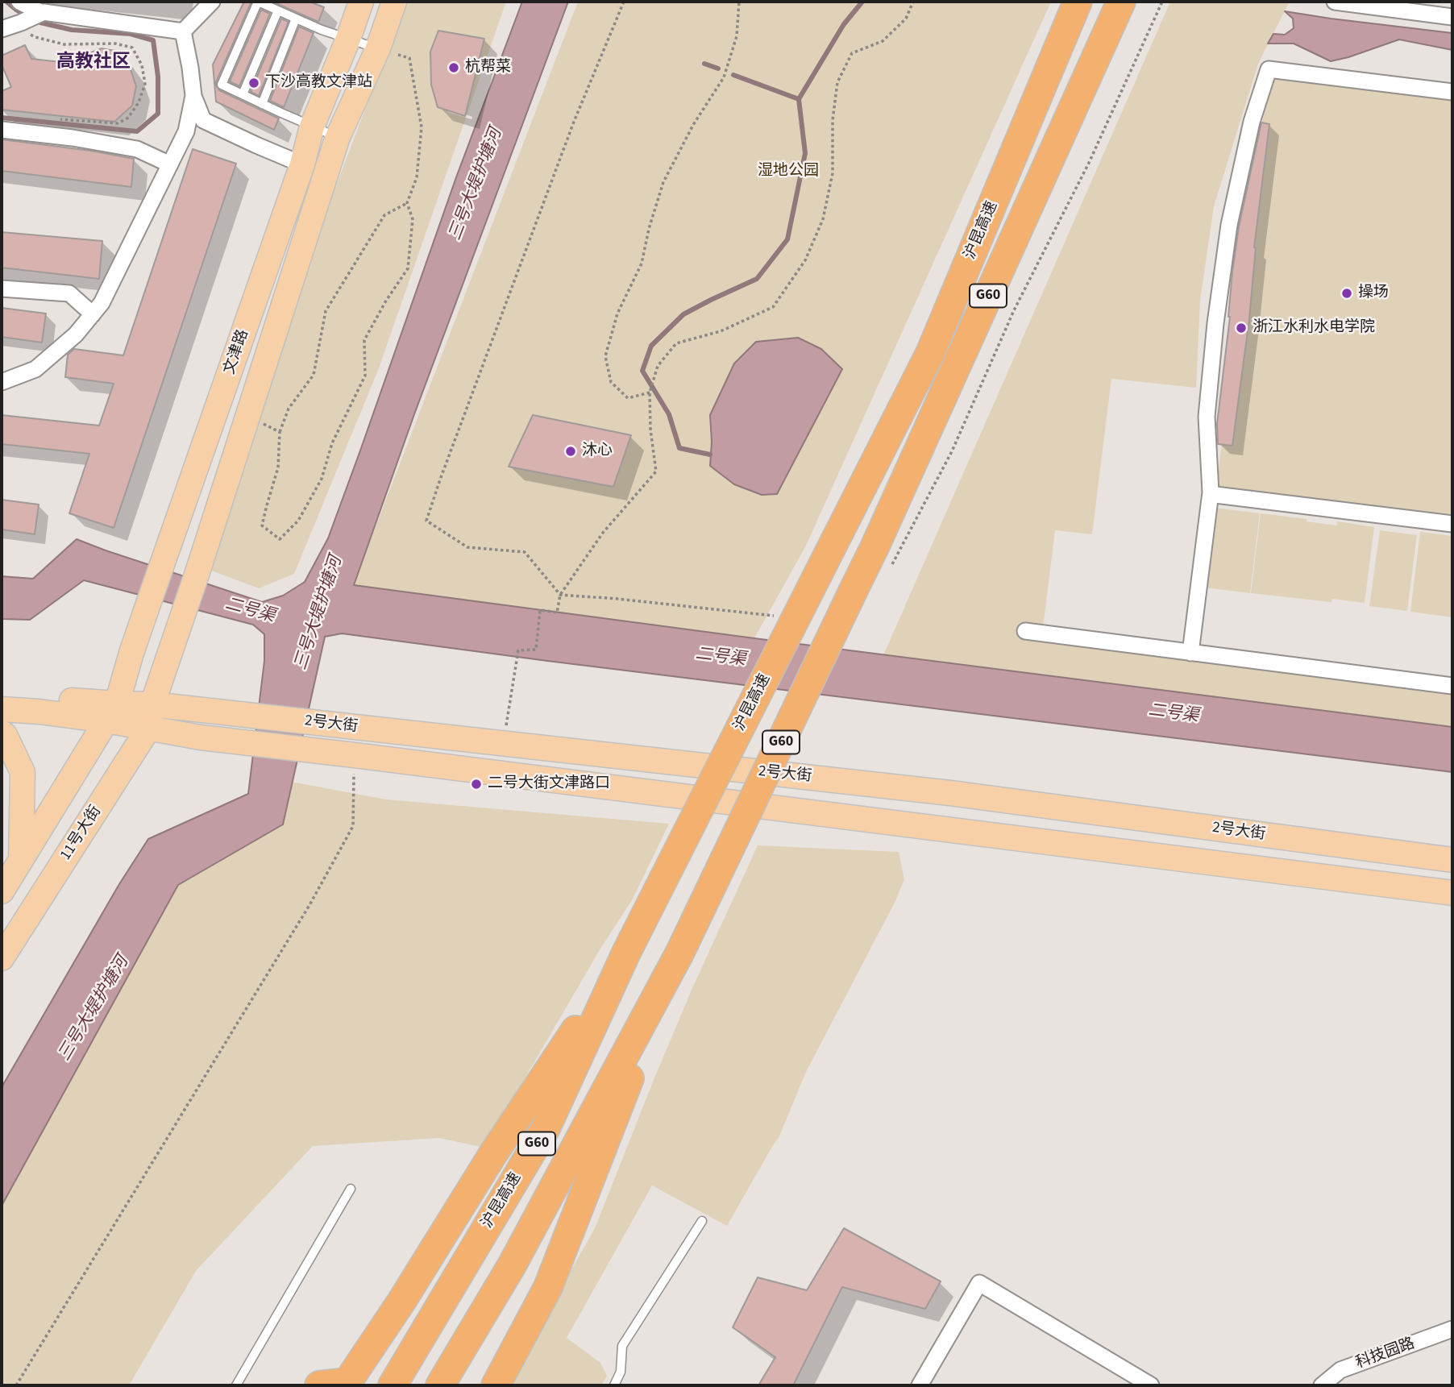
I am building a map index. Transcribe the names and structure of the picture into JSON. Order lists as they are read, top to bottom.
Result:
{
  "streets": {
    "highway": ["沪昆高速", "G60"],
    "main road": ["文津路", "2号大街", "11号大街"],
    "street": ["科技园路"]
  },
  "crossings": [
    ["文津路", "2号大街"],
    ["文津路", "11号大街"],
    ["2号大街", "11号大街"]
  ],
  "districts": ["高教社区"],
  "water": ["三号大堤护塘河", "二号渠"],
  "parks": ["湿地公园"],
  "places": [
    "杭帮菜",
    "下沙高教文津站",
    "操场",
    "浙江水利水电学院",
    "沐心",
    "二号大街文津路口"
  ]
}
